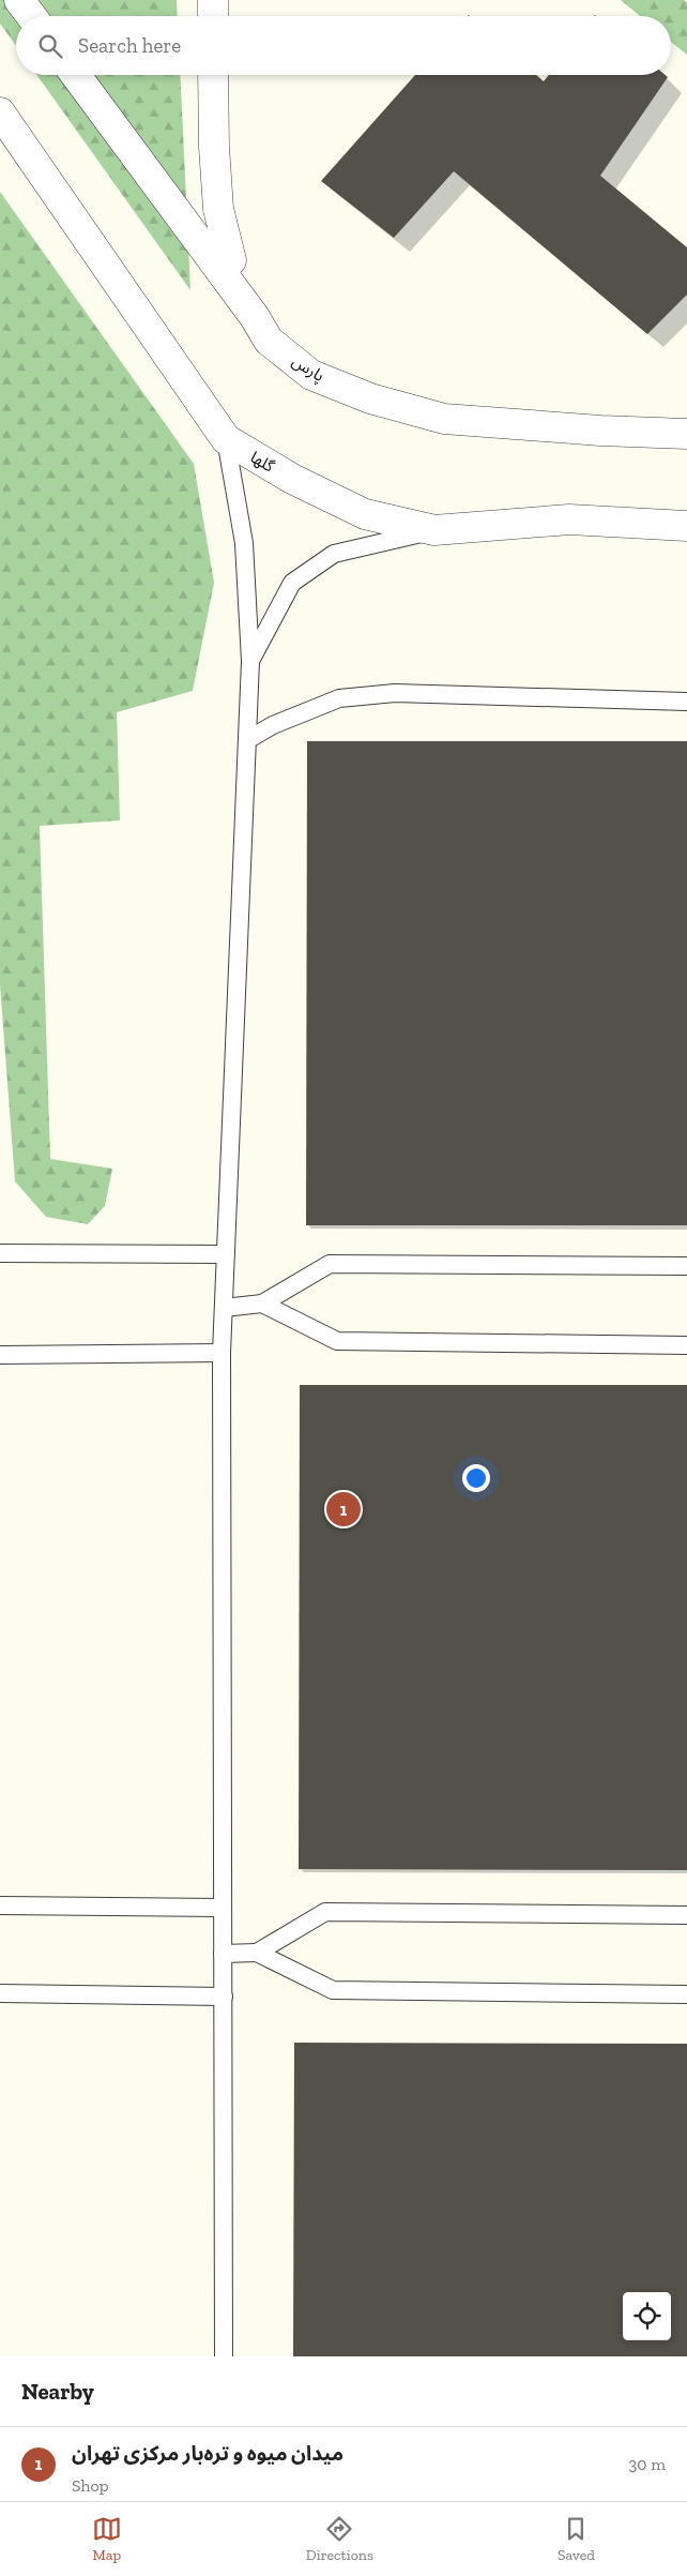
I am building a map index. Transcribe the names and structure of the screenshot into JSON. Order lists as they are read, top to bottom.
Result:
{
  "streets": {
    "street": ["پارس", "گلها"]
  },
  "page": {
    "search": "Search here",
    "pins": "1",
    "heading": "Nearby",
    "list": [
      {
        "mark": "1",
        "name": "میدان میوه و تره‌بار مرکزی تهران",
        "note": "Shop",
        "value": "30 m"
      }
    ],
    "nav": ["Map", "Directions", "Saved"]
  }
}
